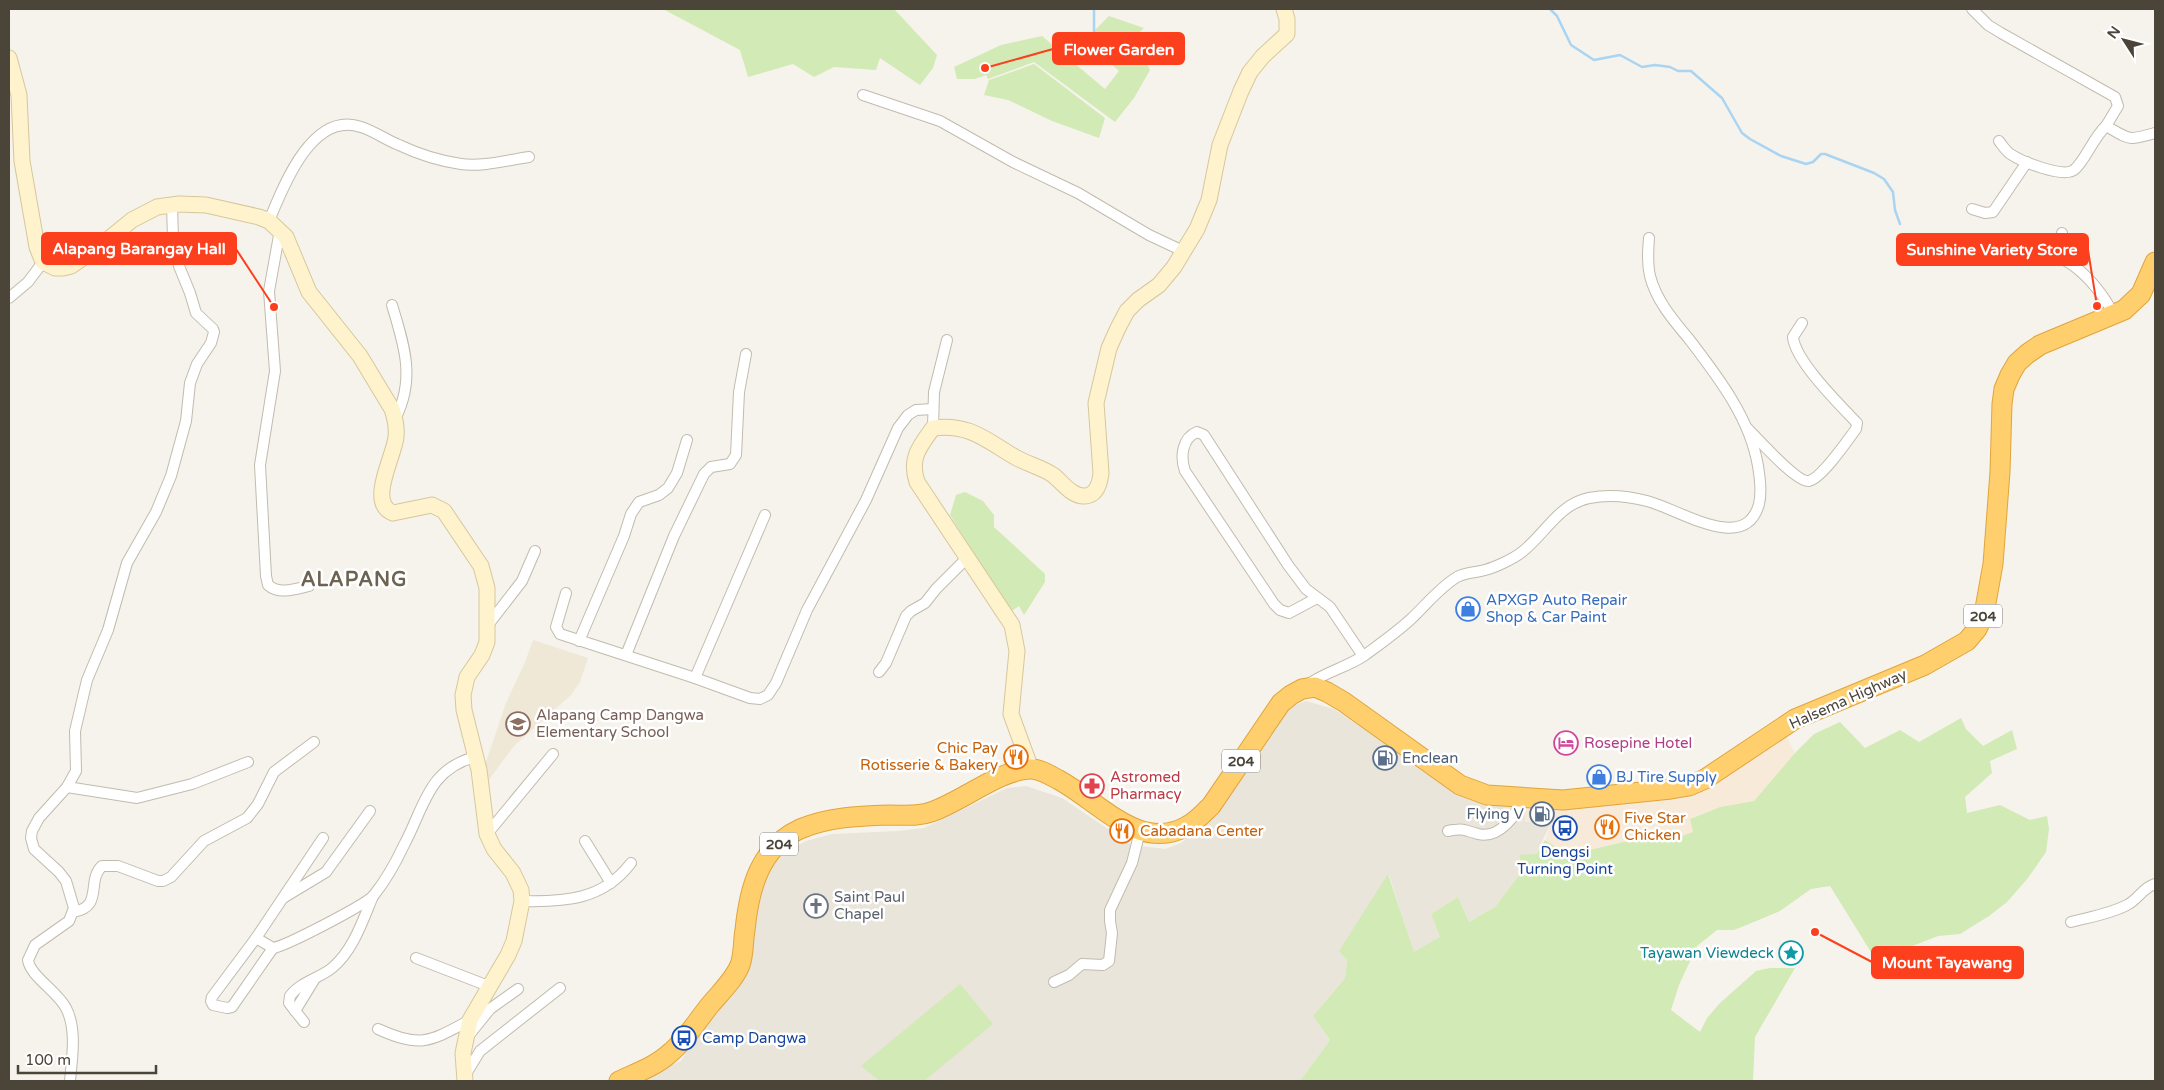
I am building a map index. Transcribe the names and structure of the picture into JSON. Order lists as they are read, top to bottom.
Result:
{
  "streets": {
    "highway": ["204", "Halsema Highway"]
  },
  "crossings": [
    ["204", "Halsema Highway"]
  ],
  "districts": ["ALAPANG"],
  "places": {
    "other": [
      "Flower Garden",
      "Sunshine Variety Store",
      "Alapang Barangay Hall",
      "Mount Tayawang"
    ],
    "shop": ["APXGP Auto Repair Shop & Car Paint", "BJ Tire Supply"],
    "school or university": ["Alapang Camp Dangwa Elementary School"],
    "hotel": ["Rosepine Hotel"],
    "restaurant": ["Chic Pay Rotisserie & Bakery", "Five Star Chicken", "Cabadana Center"],
    "fuel station": ["Enclean", "Flying V"],
    "pharmacy": ["Astromed Pharmacy"],
    "bus stop": ["Dengsi Turning Point", "Camp Dangwa"],
    "church": ["Saint Paul Chapel"],
    "place": ["Tayawan Viewdeck"]
  },
  "scale_bar": "100 m",
  "north": "top left"
}
